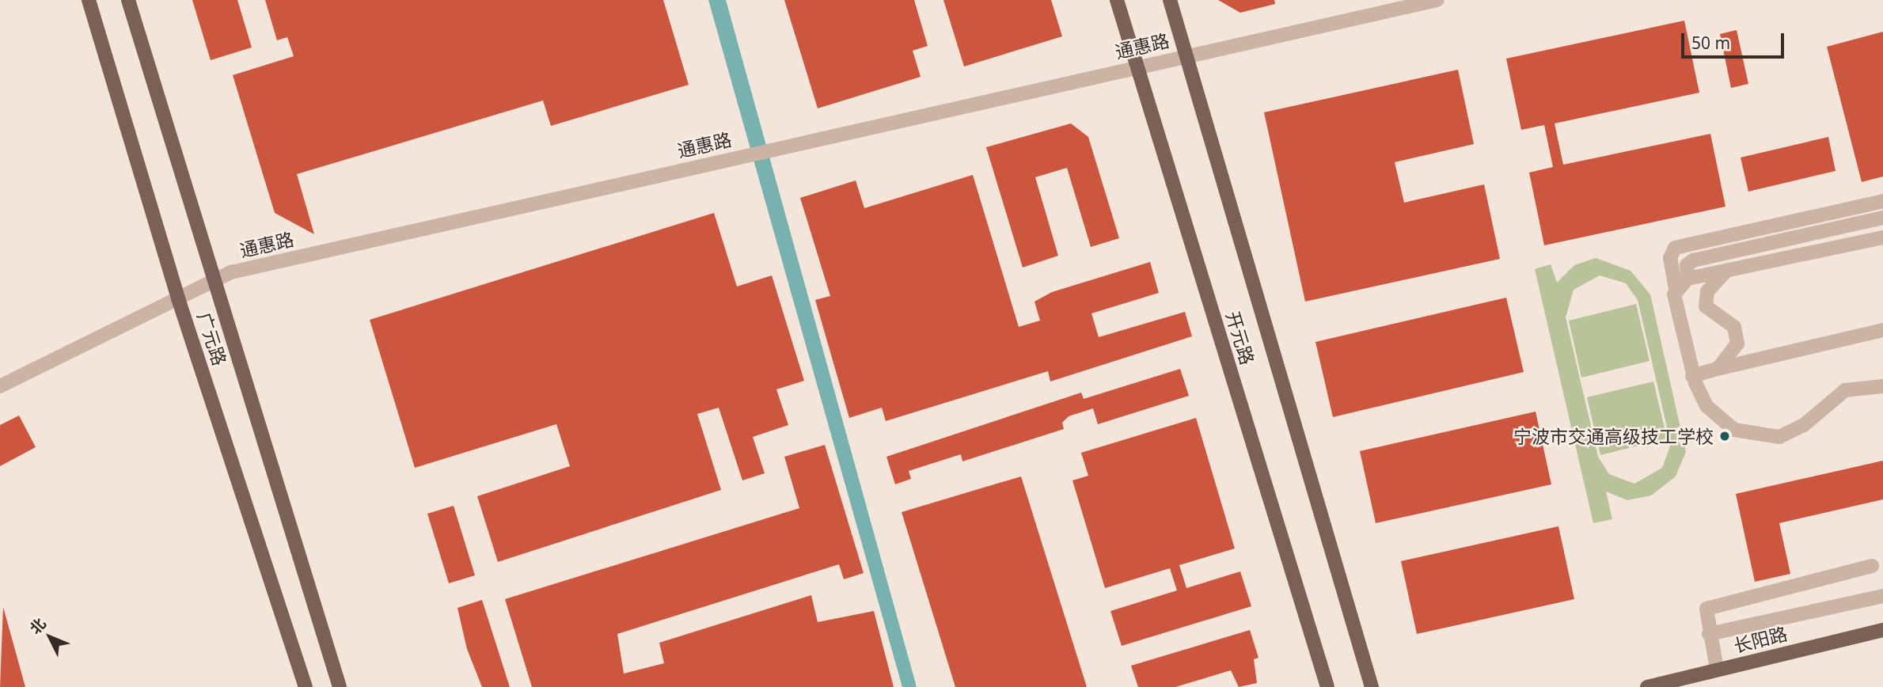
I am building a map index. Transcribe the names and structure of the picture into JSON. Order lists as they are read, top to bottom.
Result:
{
  "streets": {
    "main road": ["开元路", "广元路", "长阳路"],
    "street": ["通惠路"]
  },
  "crossings": [
    ["通惠路", "开元路"],
    ["通惠路", "广元路"]
  ],
  "places": ["宁波市交通高级技工学校"],
  "scale_bar": "50 m",
  "north": "top left"
}
